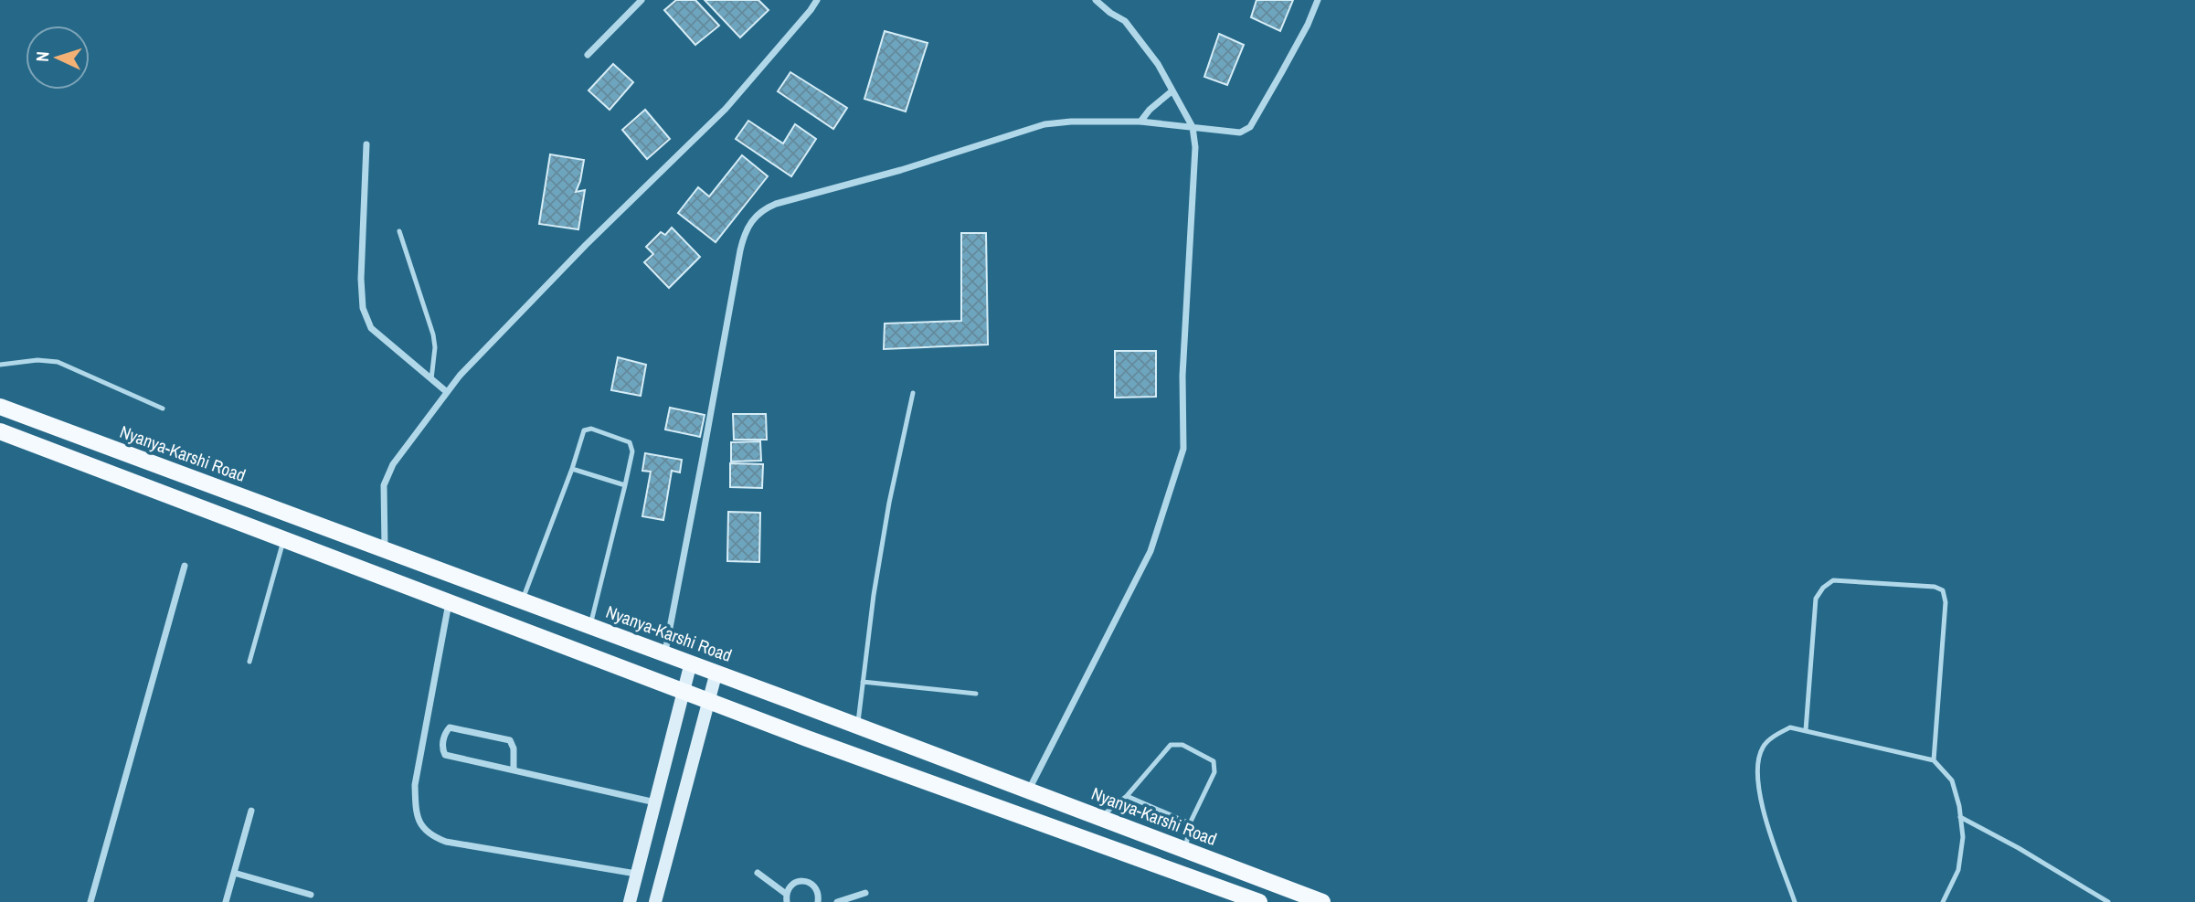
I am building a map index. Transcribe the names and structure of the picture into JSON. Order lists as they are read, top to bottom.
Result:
{
  "streets": {
    "main road": ["Nyanya-Karshi Road"]
  },
  "north": "left"
}
